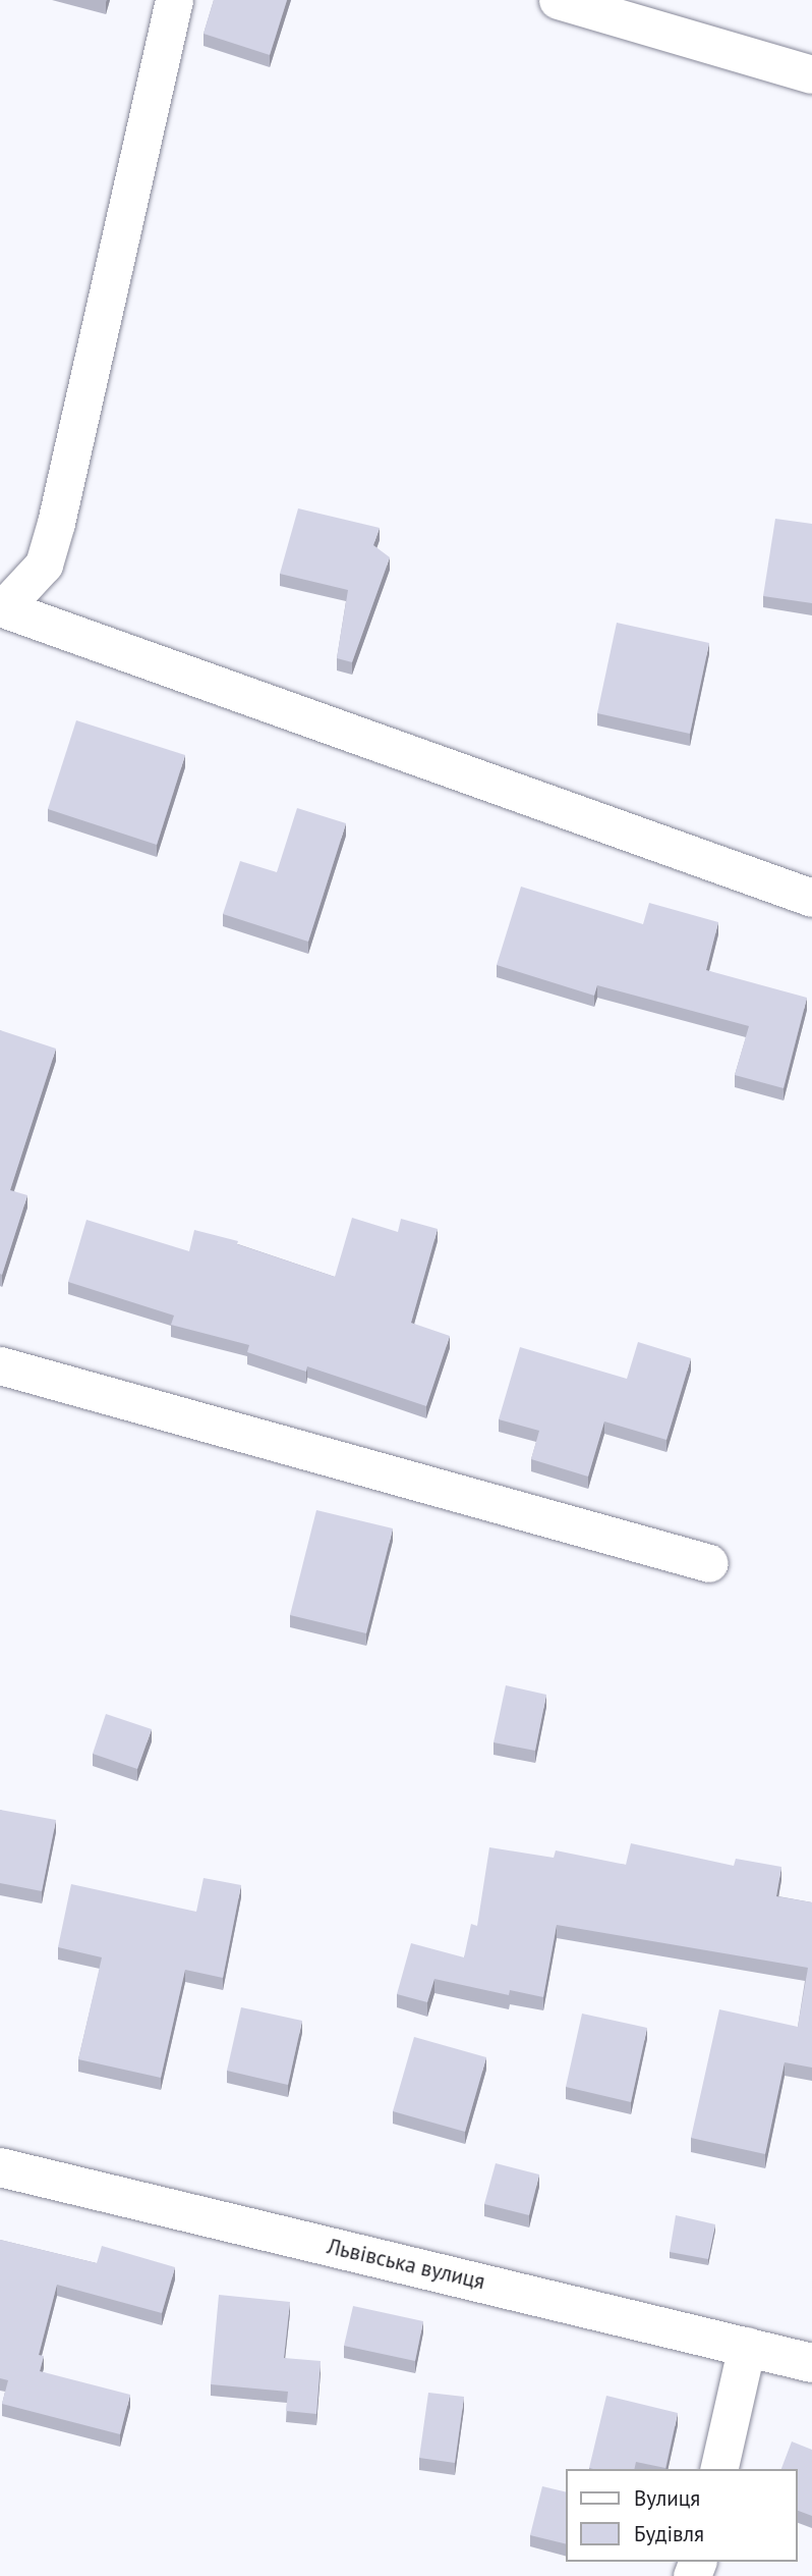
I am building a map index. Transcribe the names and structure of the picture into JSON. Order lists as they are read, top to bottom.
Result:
{
  "streets": {
    "main road": ["Львівська вулиця"]
  },
  "legend": ["Вулиця", "Будівля"]
}
